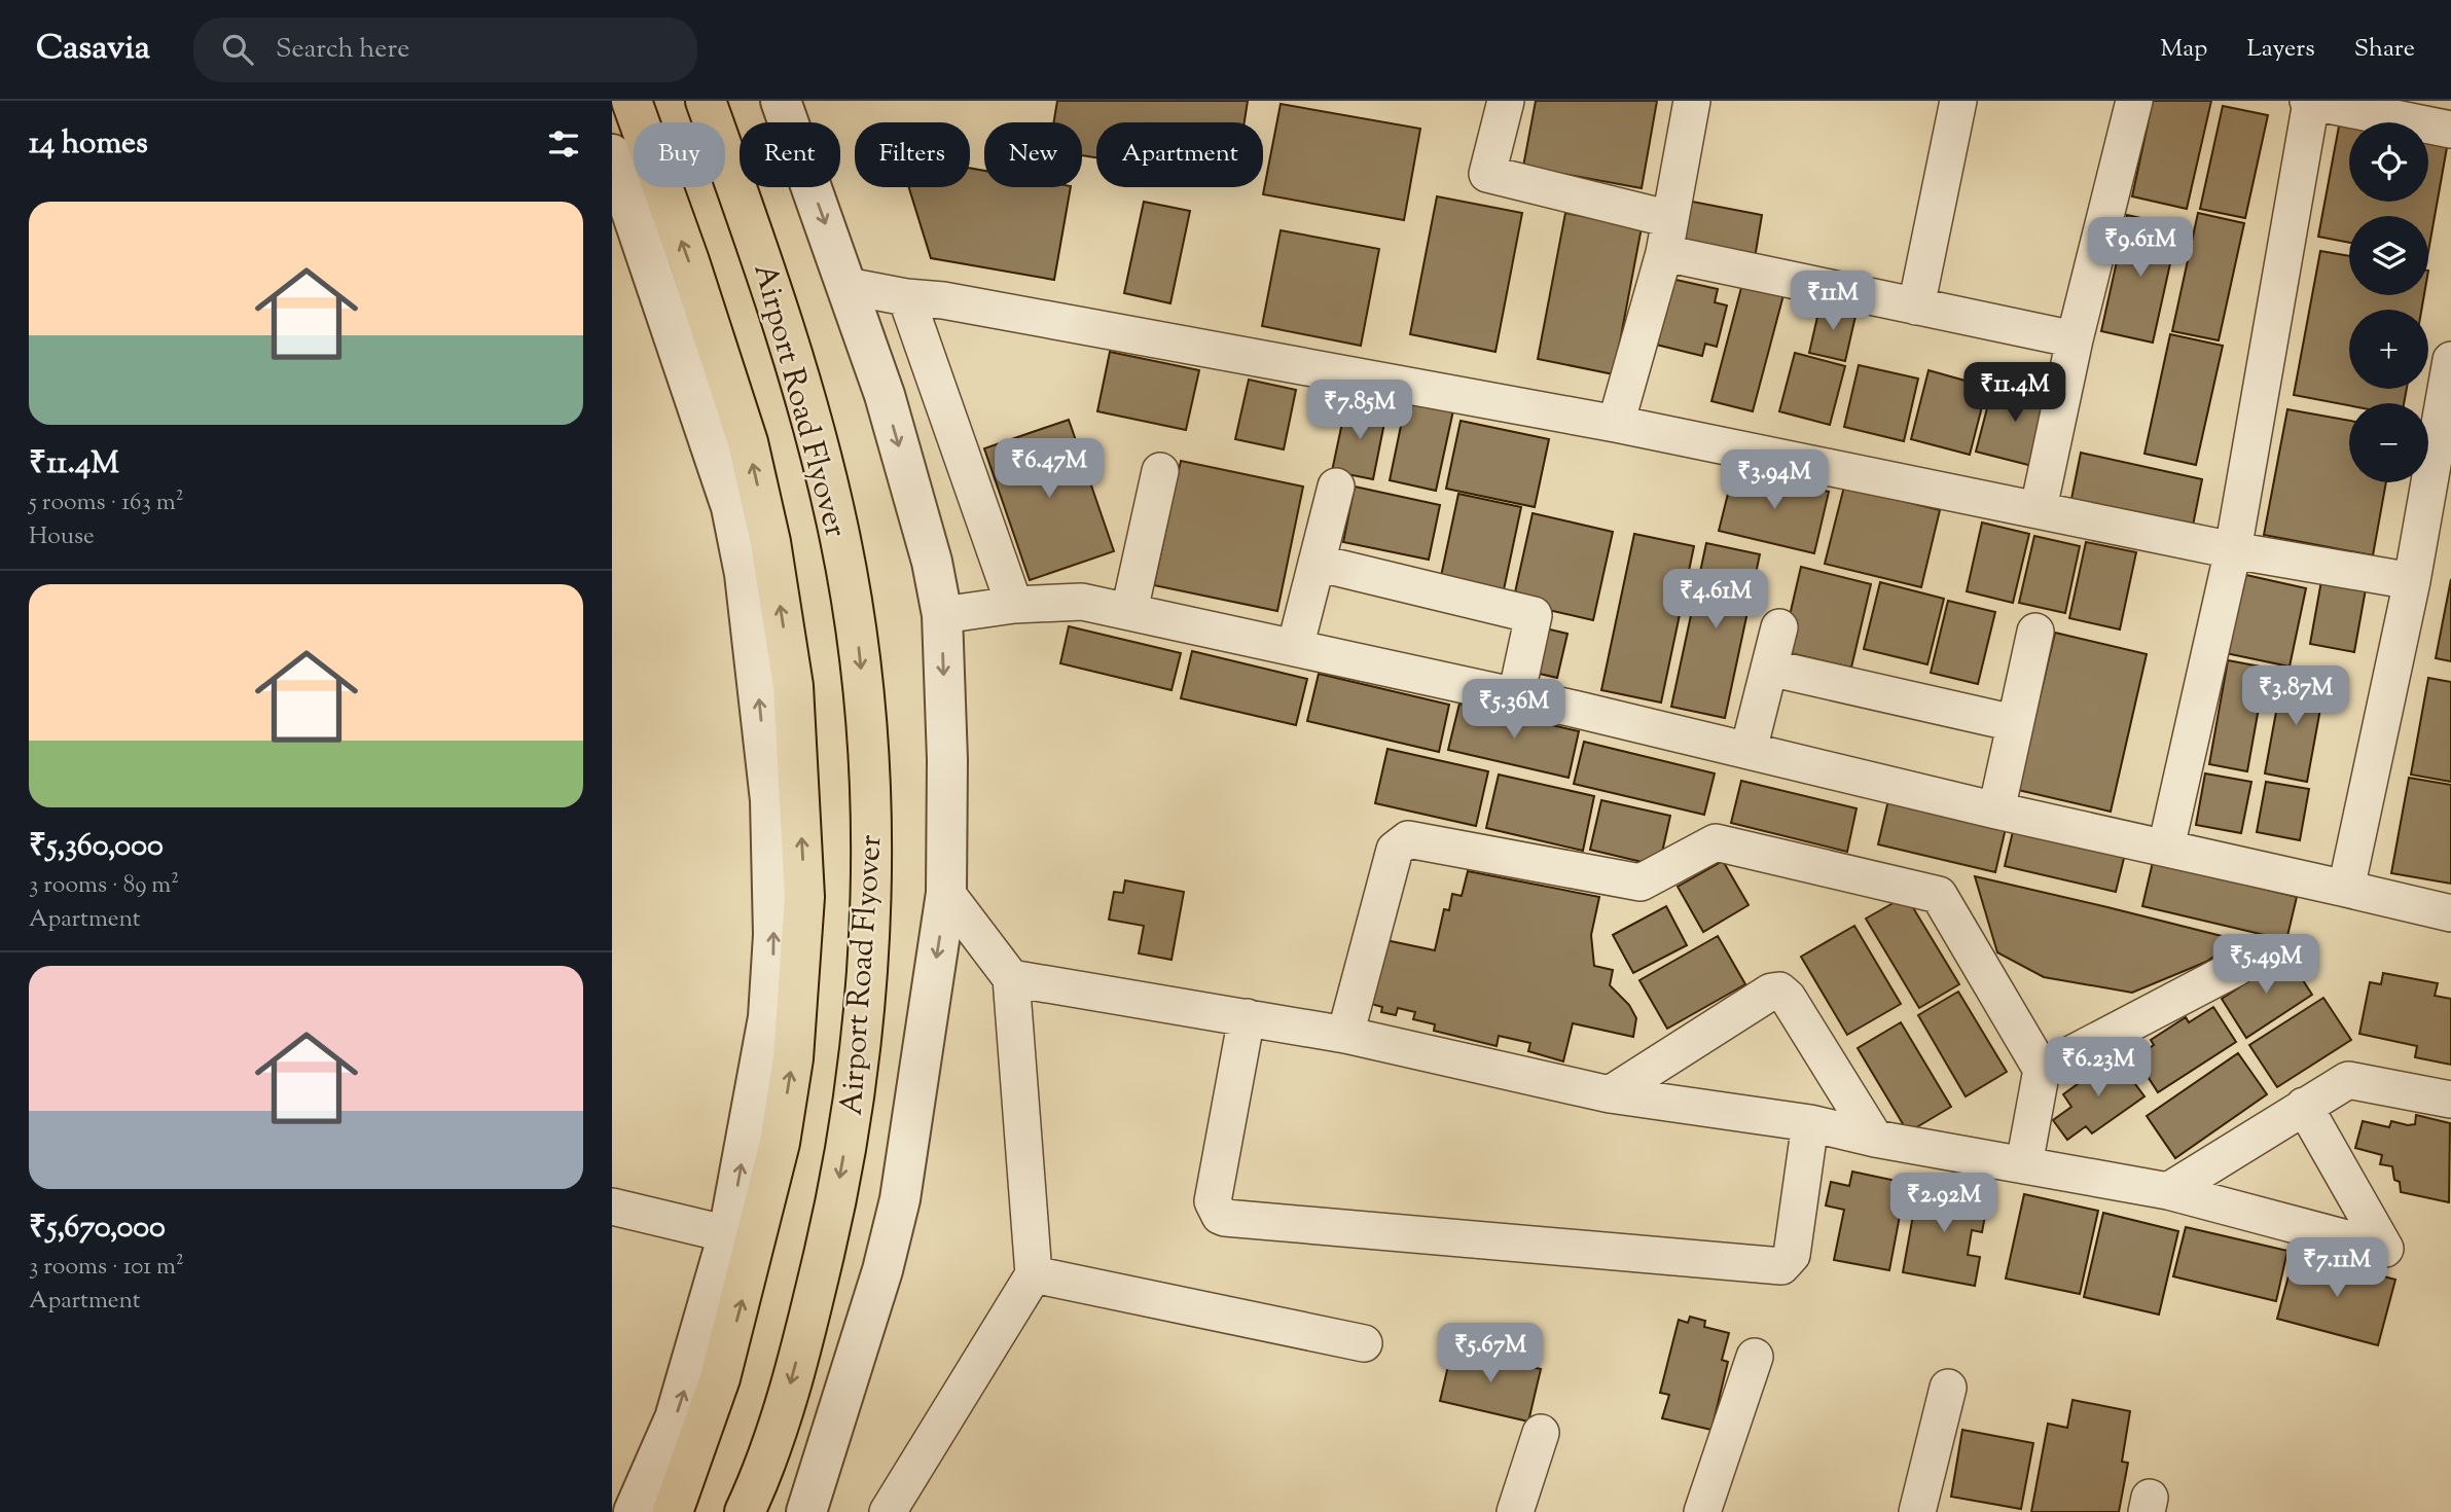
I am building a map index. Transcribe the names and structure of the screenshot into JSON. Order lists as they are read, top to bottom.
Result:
{
  "streets": {
    "main road": ["Airport Road Flyover"]
  },
  "page": {
    "header": "Casavia",
    "search": "Search here",
    "nav": ["Map", "Layers", "Share"],
    "heading": "14 homes",
    "map_buttons": ["+", "−"],
    "chip": [
      "Buy",
      "Rent",
      "Filters",
      "New",
      "Apartment"
    ],
    "list": [
      {
        "name": "₹11.4M",
        "note": "5 rooms · 163 m² · House"
      },
      {
        "name": "₹5,360,000",
        "note": "3 rooms · 89 m² · Apartment"
      },
      {
        "name": "₹5,670,000",
        "note": "3 rooms · 101 m² · Apartment"
      }
    ],
    "price": [
      "₹9.61M",
      "₹11M",
      "₹11.4M",
      "₹7.85M",
      "₹6.47M",
      "₹3.94M",
      "₹4.61M",
      "₹3.87M",
      "₹5.36M",
      "₹5.49M",
      "₹6.23M",
      "₹2.92M",
      "₹7.11M",
      "₹5.67M"
    ]
  }
}
